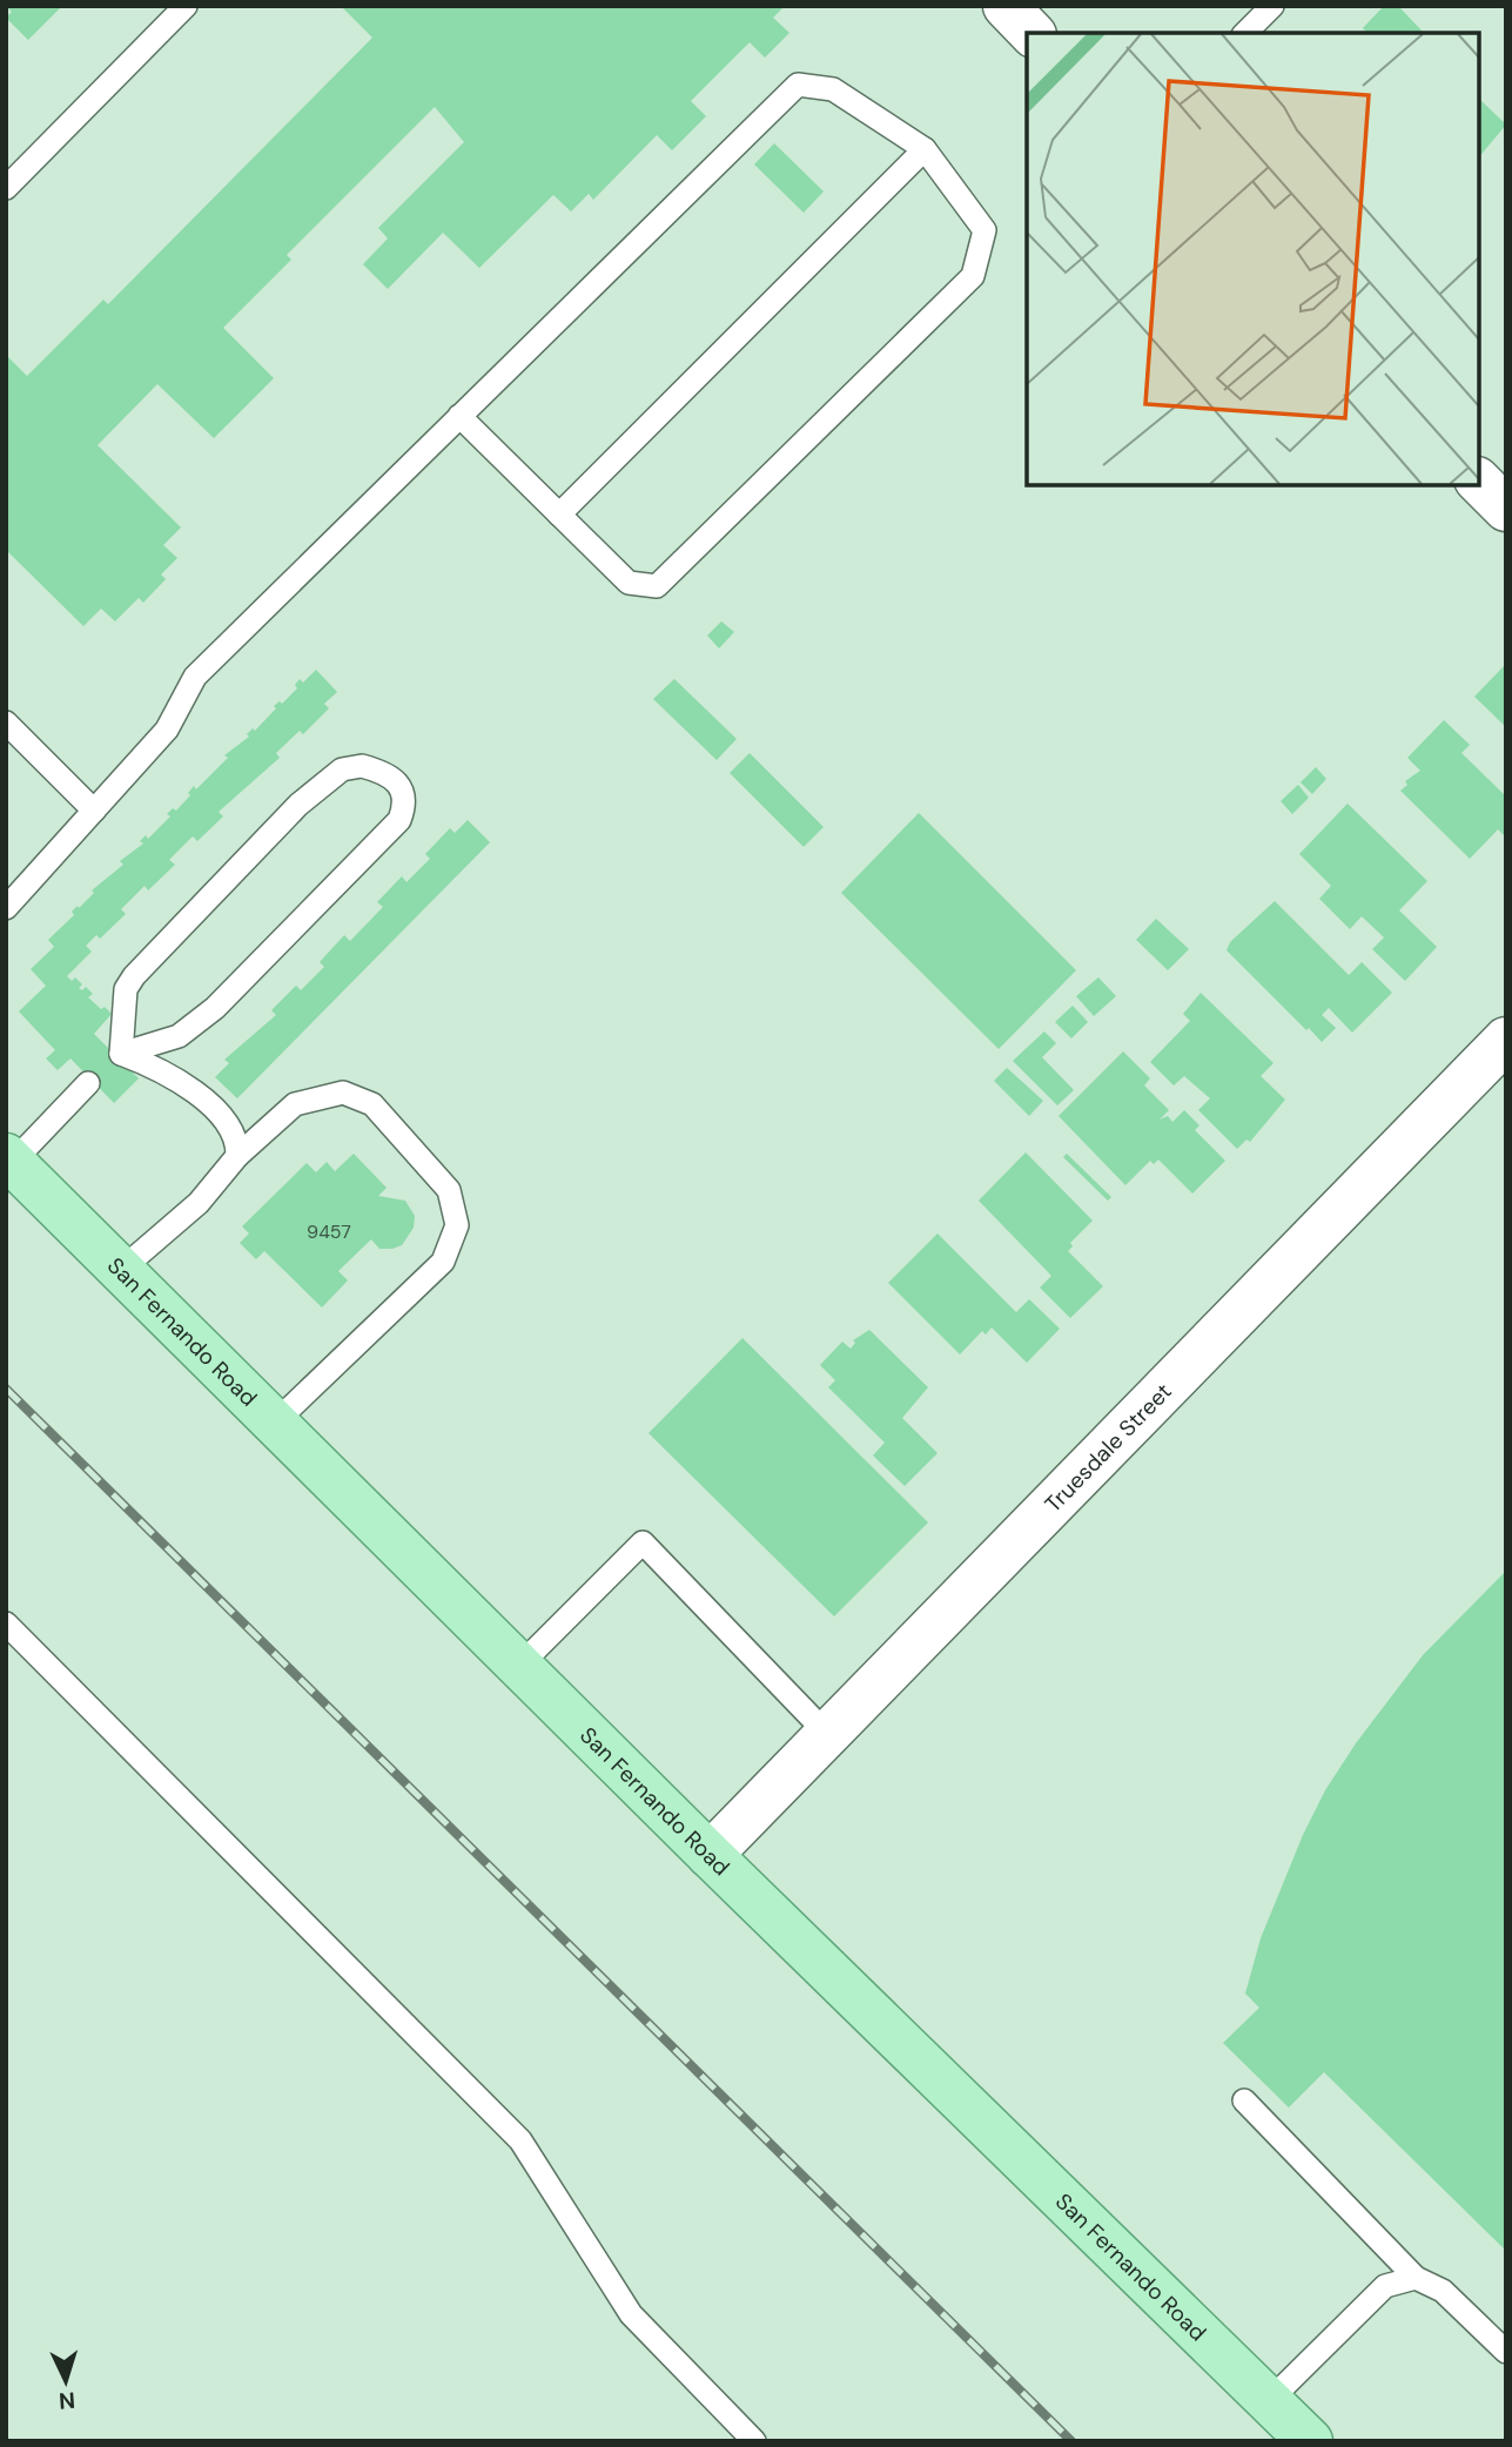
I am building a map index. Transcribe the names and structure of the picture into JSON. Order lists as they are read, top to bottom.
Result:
{
  "streets": {
    "main road": ["San Fernando Road"],
    "street": ["Truesdale Street"]
  },
  "crossings": [
    ["San Fernando Road", "Truesdale Street"]
  ],
  "house_numbers": ["9457"],
  "north": "bottom"
}
